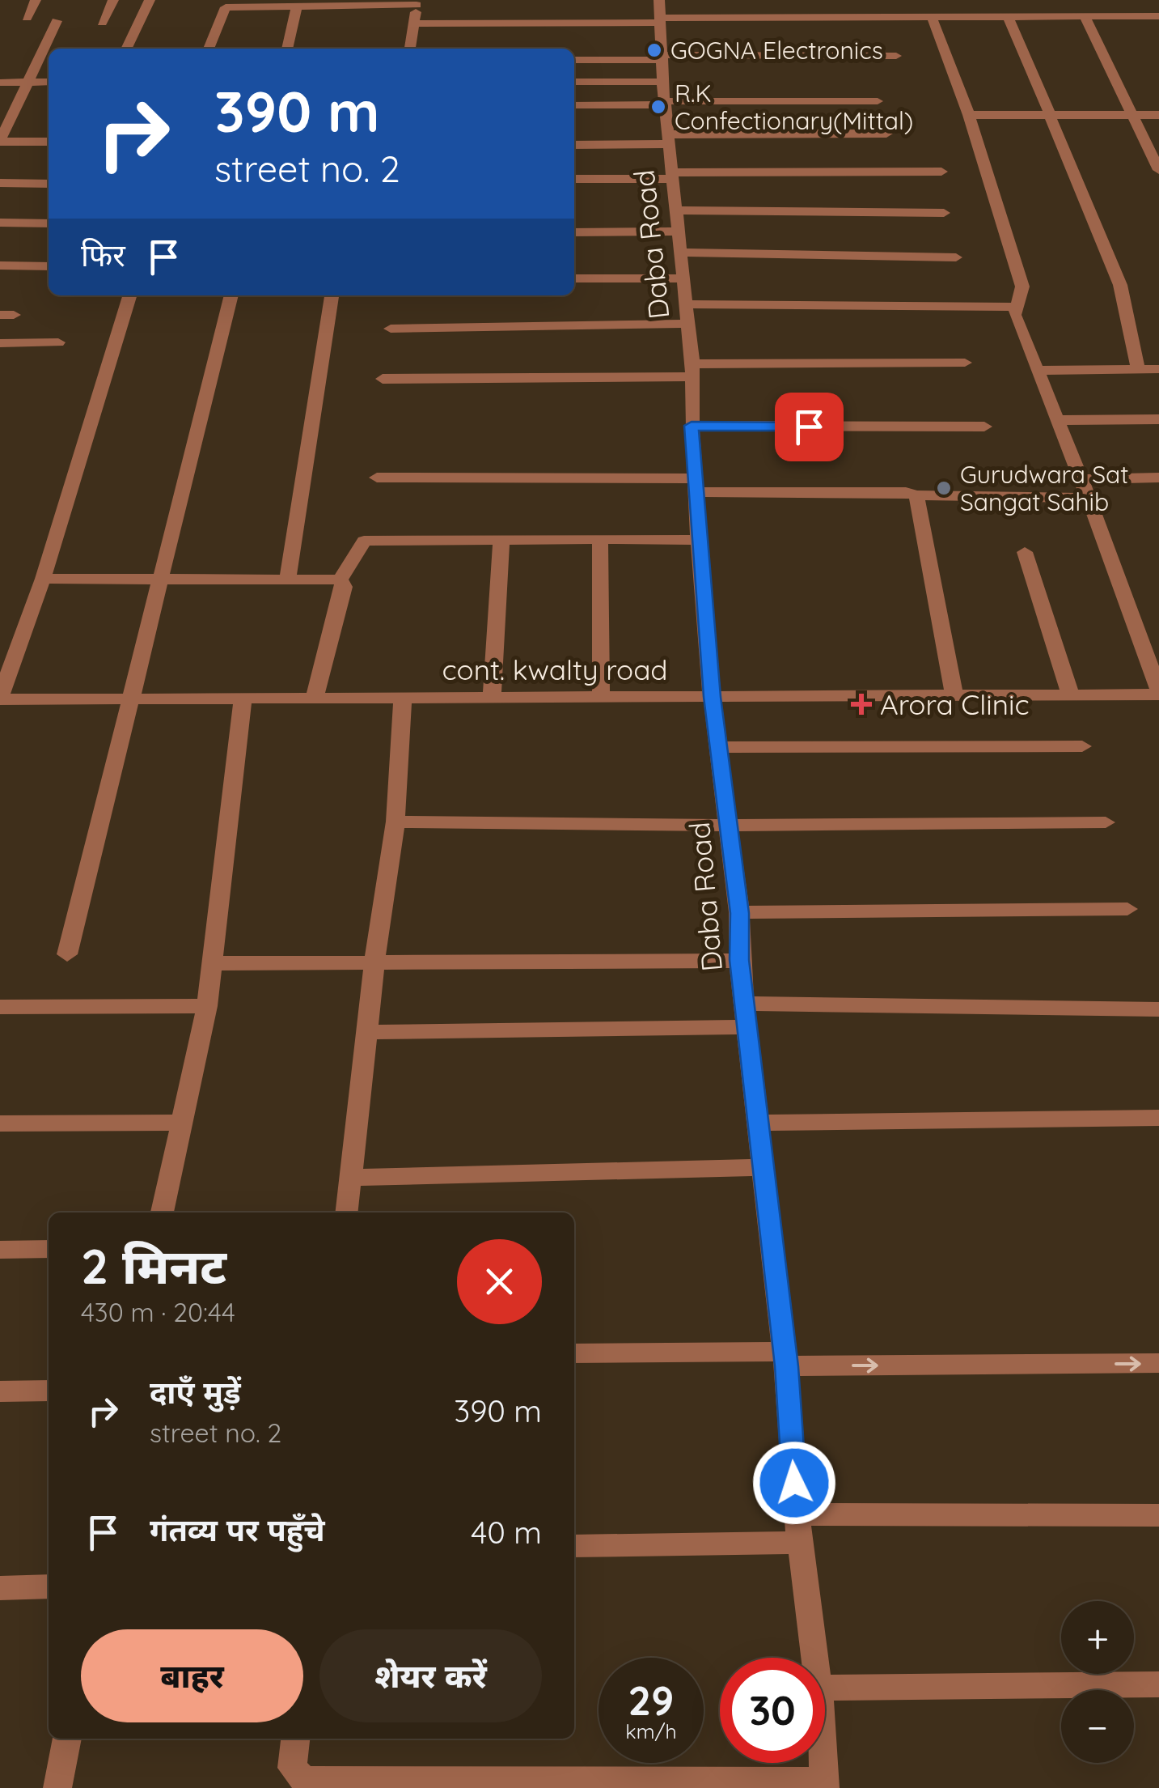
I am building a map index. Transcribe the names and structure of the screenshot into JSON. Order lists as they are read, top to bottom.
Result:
{
  "streets": {
    "street": ["Daba Road", "cont. kwalty road"]
  },
  "crossings": [
    ["Daba Road", "cont. kwalty road"]
  ],
  "places": {
    "other": ["GOGNA Electronics", "R.K Confectionary(Mittal)", "Gurudwara Sat Sangat Sahib"],
    "health": ["Arora Clinic"]
  },
  "page": {
    "turn": ["390 m", "street no. 2"],
    "then": "फिर",
    "heading": ["2 मिनट", "430 m · 20:44"],
    "list": [
      {
        "name": "दाएँ मुड़ें",
        "note": "street no. 2",
        "value": "390 m"
      },
      {
        "name": "गंतव्य पर पहुँचे",
        "value": "40 m"
      }
    ],
    "map_buttons": ["+", "−"],
    "buttons": ["बाहर", "शेयर करें"],
    "speed": "29 km/h",
    "limit": "30"
  }
}
